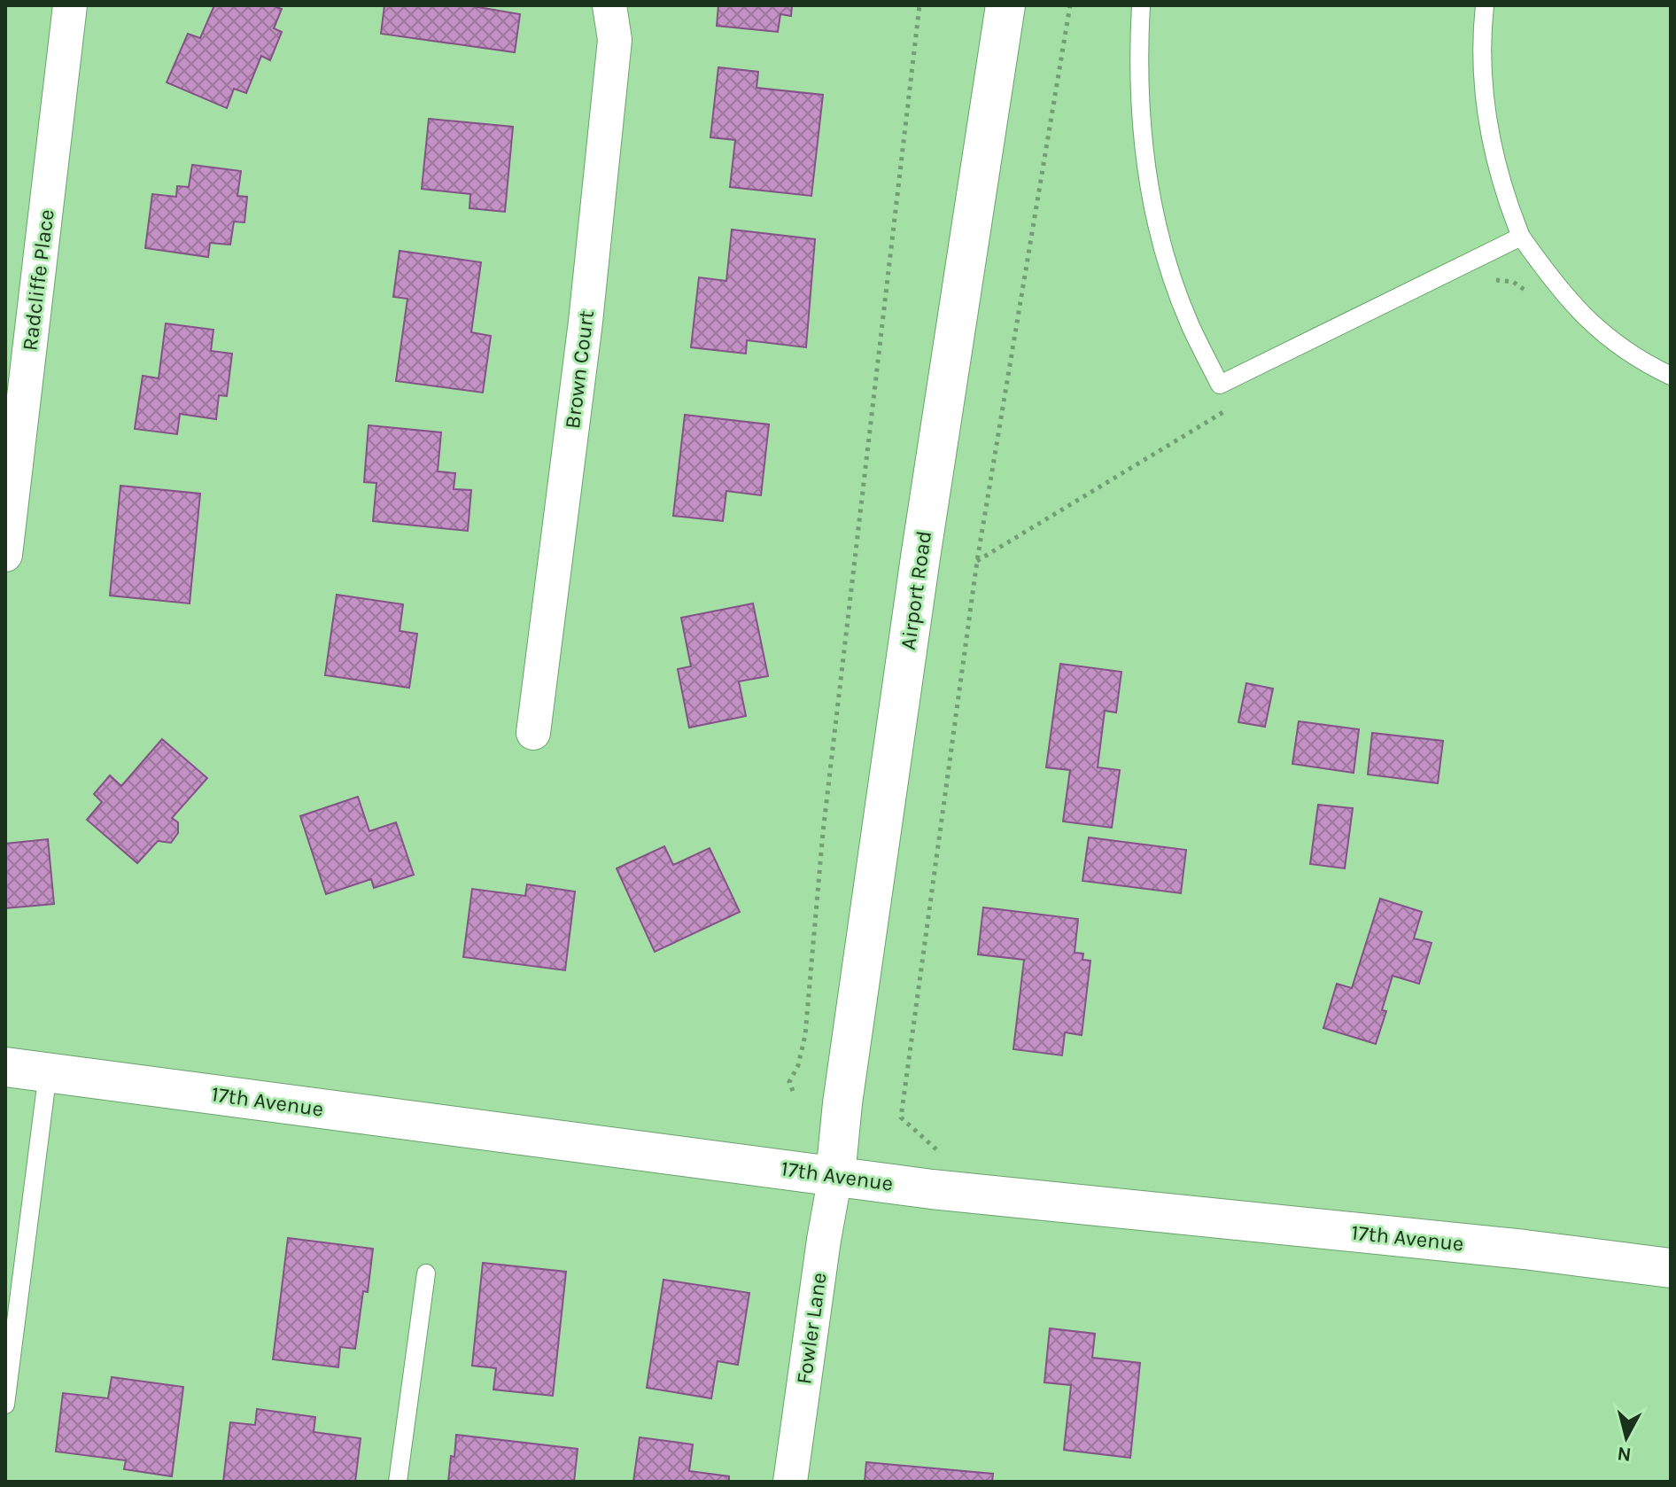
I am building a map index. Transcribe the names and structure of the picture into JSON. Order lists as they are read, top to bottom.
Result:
{
  "streets": {
    "main road": ["Airport Road", "17th Avenue"],
    "street": ["Radcliffe Place", "Brown Court", "Fowler Lane"]
  },
  "crossings": [
    ["Airport Road", "17th Avenue"],
    ["Airport Road", "Fowler Lane"],
    ["17th Avenue", "Fowler Lane"]
  ],
  "north": "bottom"
}
